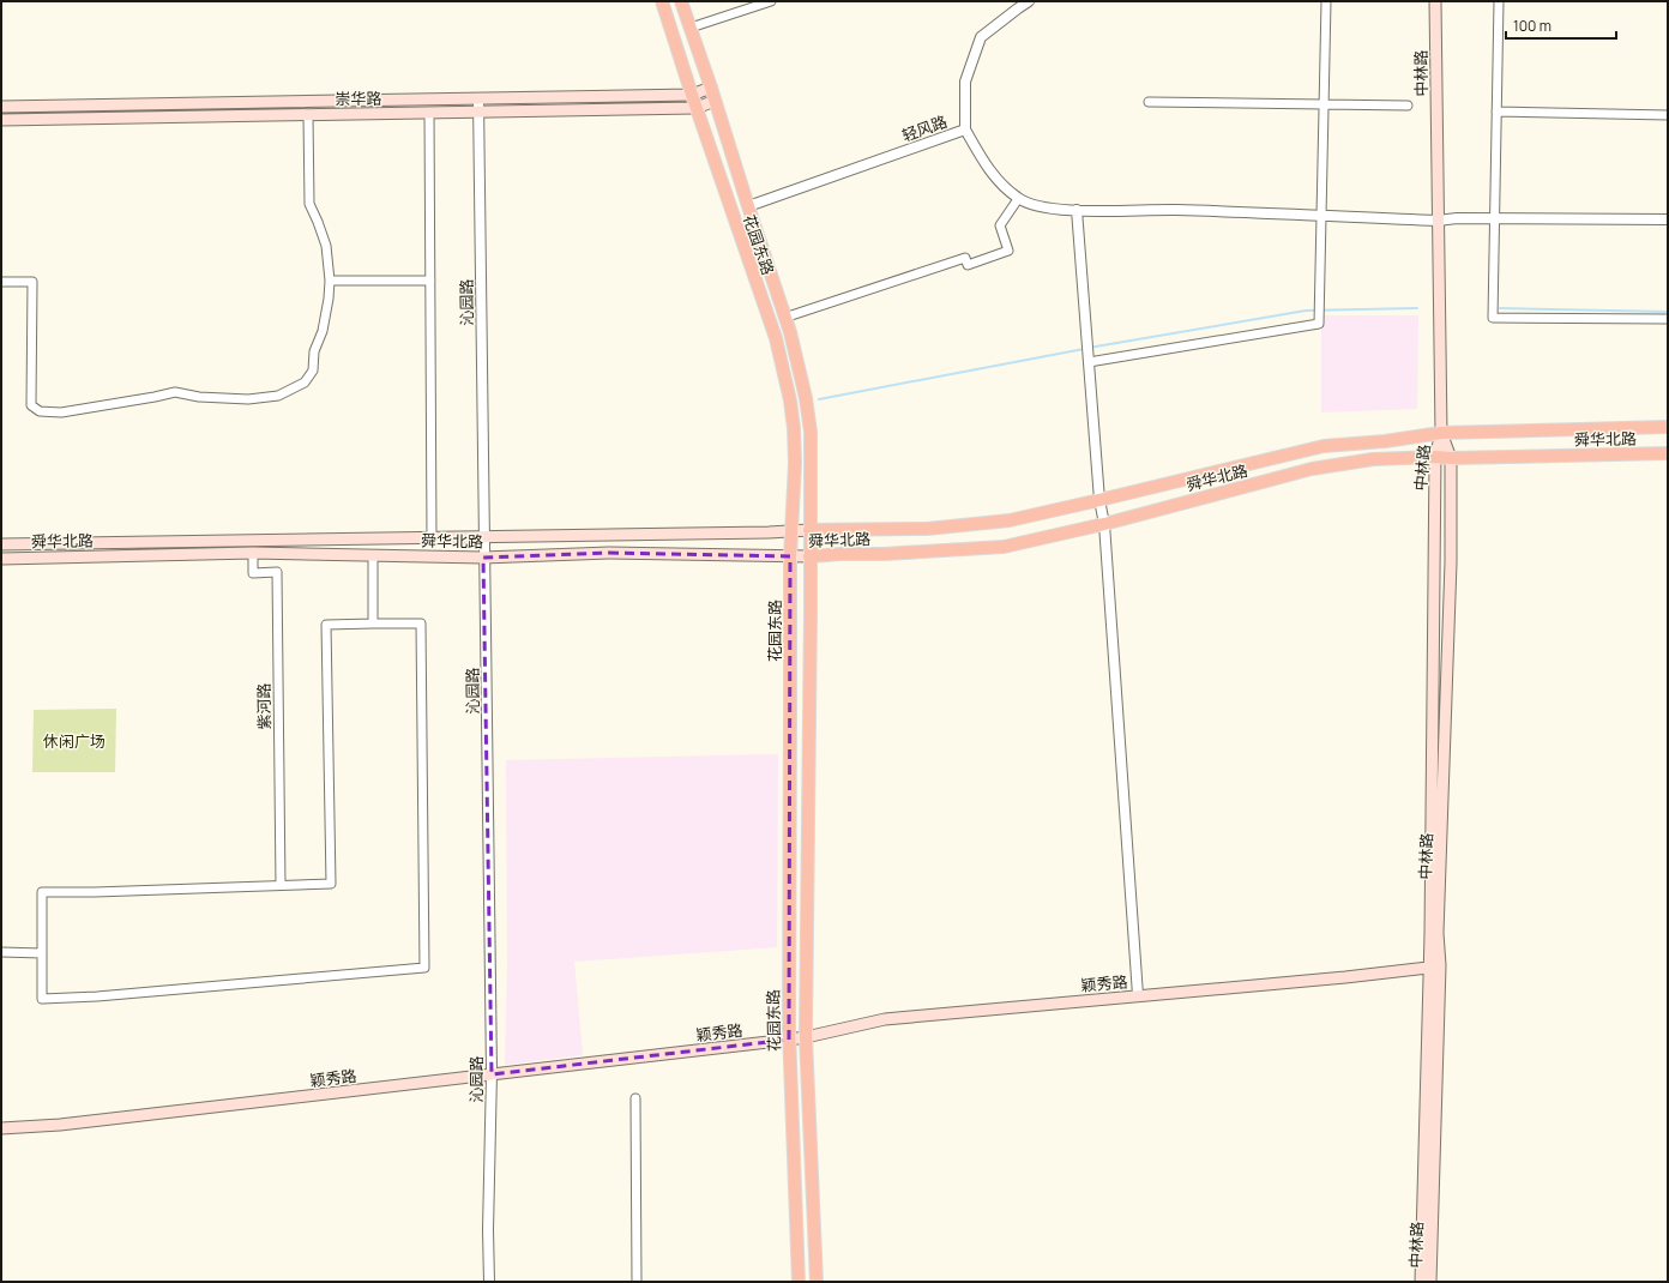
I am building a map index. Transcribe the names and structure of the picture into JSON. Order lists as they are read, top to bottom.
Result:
{
  "streets": {
    "main road": [
      "中林路",
      "崇华路",
      "花园东路",
      "舜华北路",
      "颖秀路"
    ],
    "street": ["轻风路", "沁园路", "紫河路"]
  },
  "crossings": [
    ["中林路", "舜华北路"],
    ["中林路", "颖秀路"],
    ["崇华路", "花园东路"],
    ["崇华路", "沁园路"],
    ["轻风路", "花园东路"],
    ["花园东路", "舜华北路"],
    ["花园东路", "颖秀路"],
    ["沁园路", "舜华北路"],
    ["沁园路", "颖秀路"],
    ["舜华北路", "紫河路"]
  ],
  "parks": ["休闲广场"],
  "scale_bar": "100 m"
}
